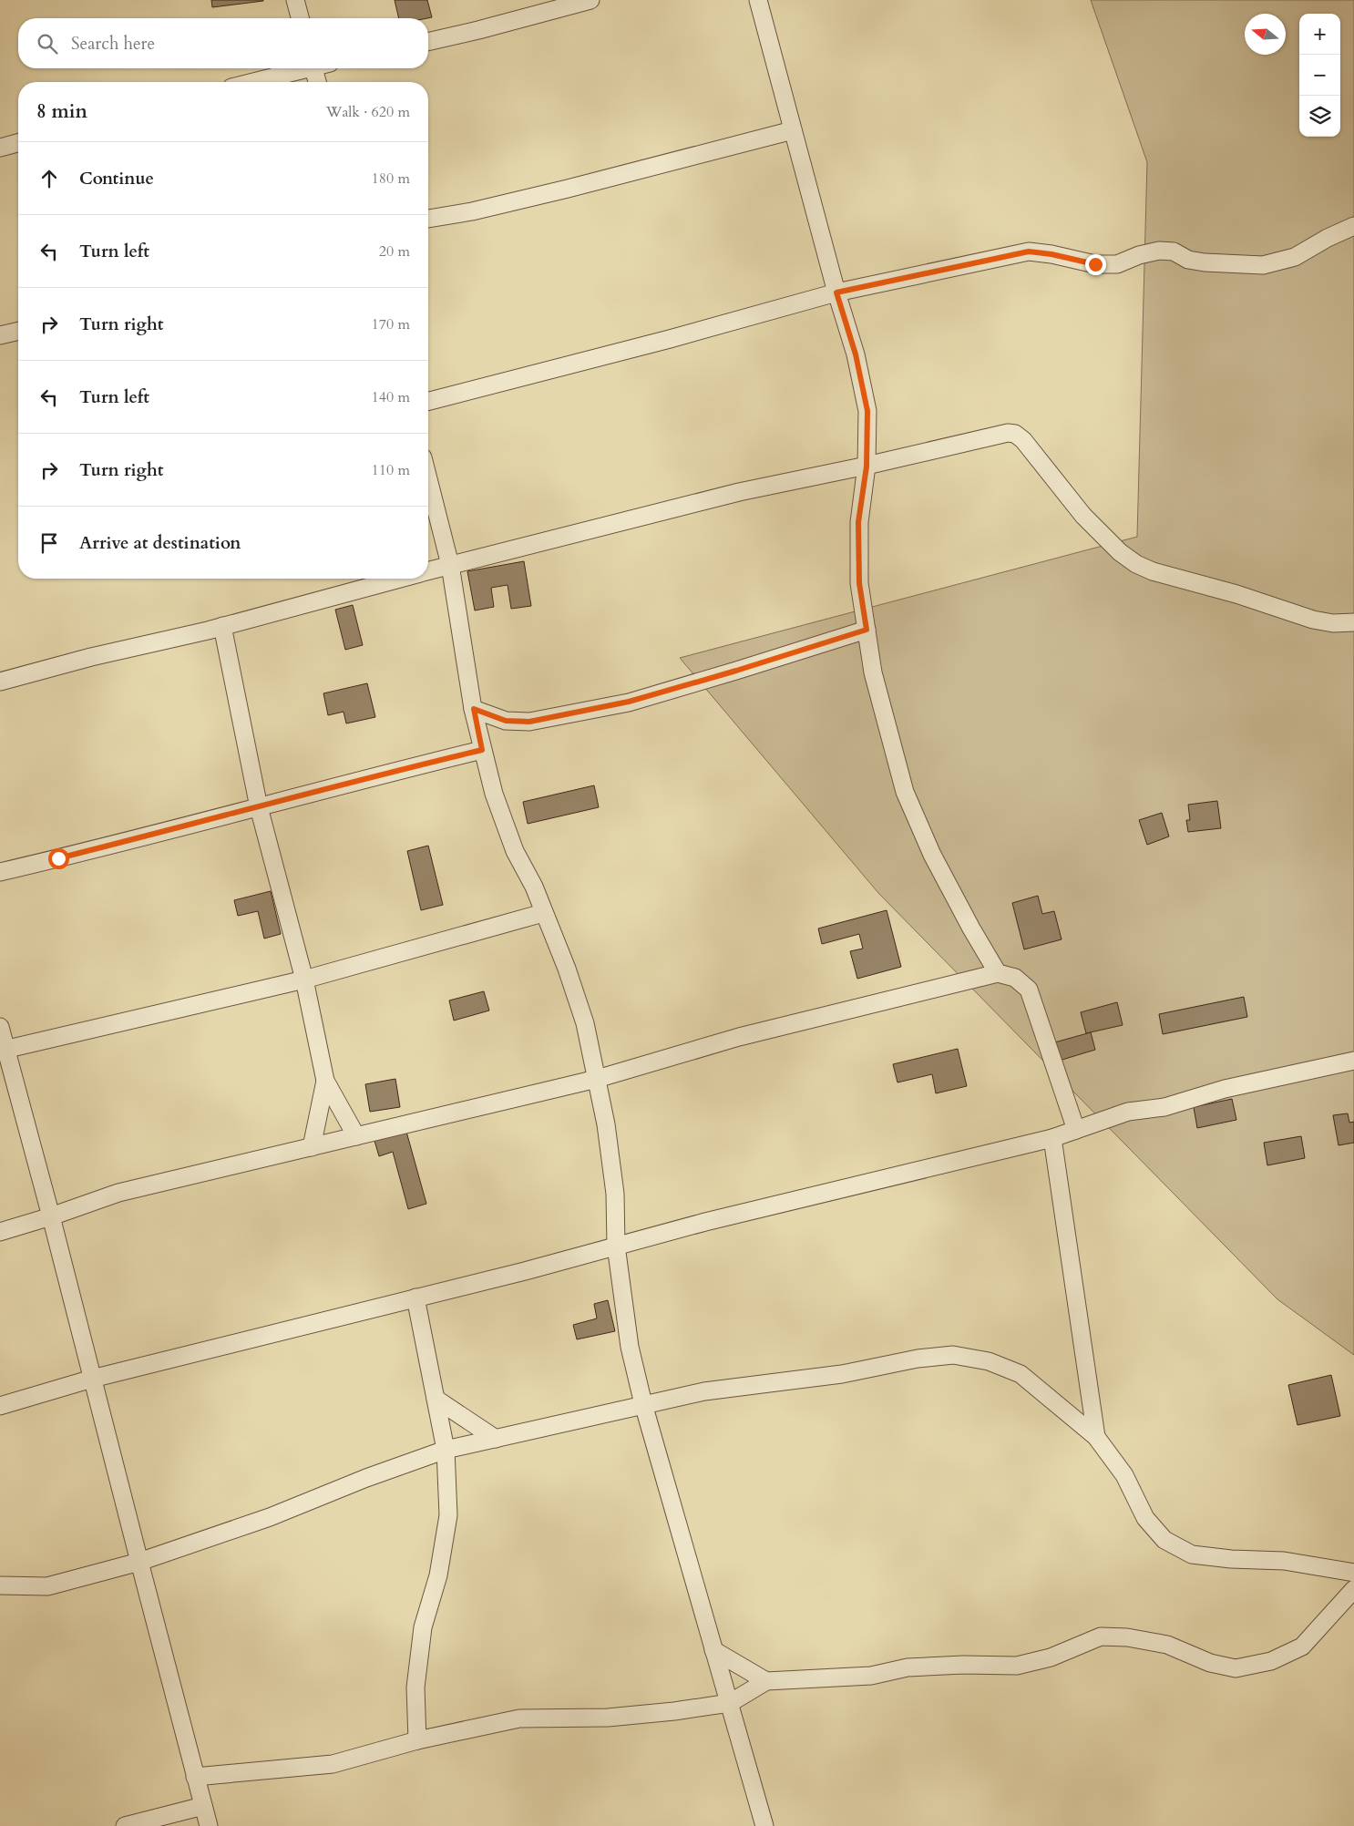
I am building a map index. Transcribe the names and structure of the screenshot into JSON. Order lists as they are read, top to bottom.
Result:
{
  "north": "left",
  "page": {
    "map_buttons": ["+", "−"],
    "search": "Search here",
    "heading": ["8 min", "Walk · 620 m"],
    "list": [
      ["Continue", "180 m"],
      ["Turn left", "20 m"],
      ["Turn right", "170 m"],
      ["Turn left", "140 m"],
      ["Turn right", "110 m"],
      "Arrive at destination"
    ]
  }
}
